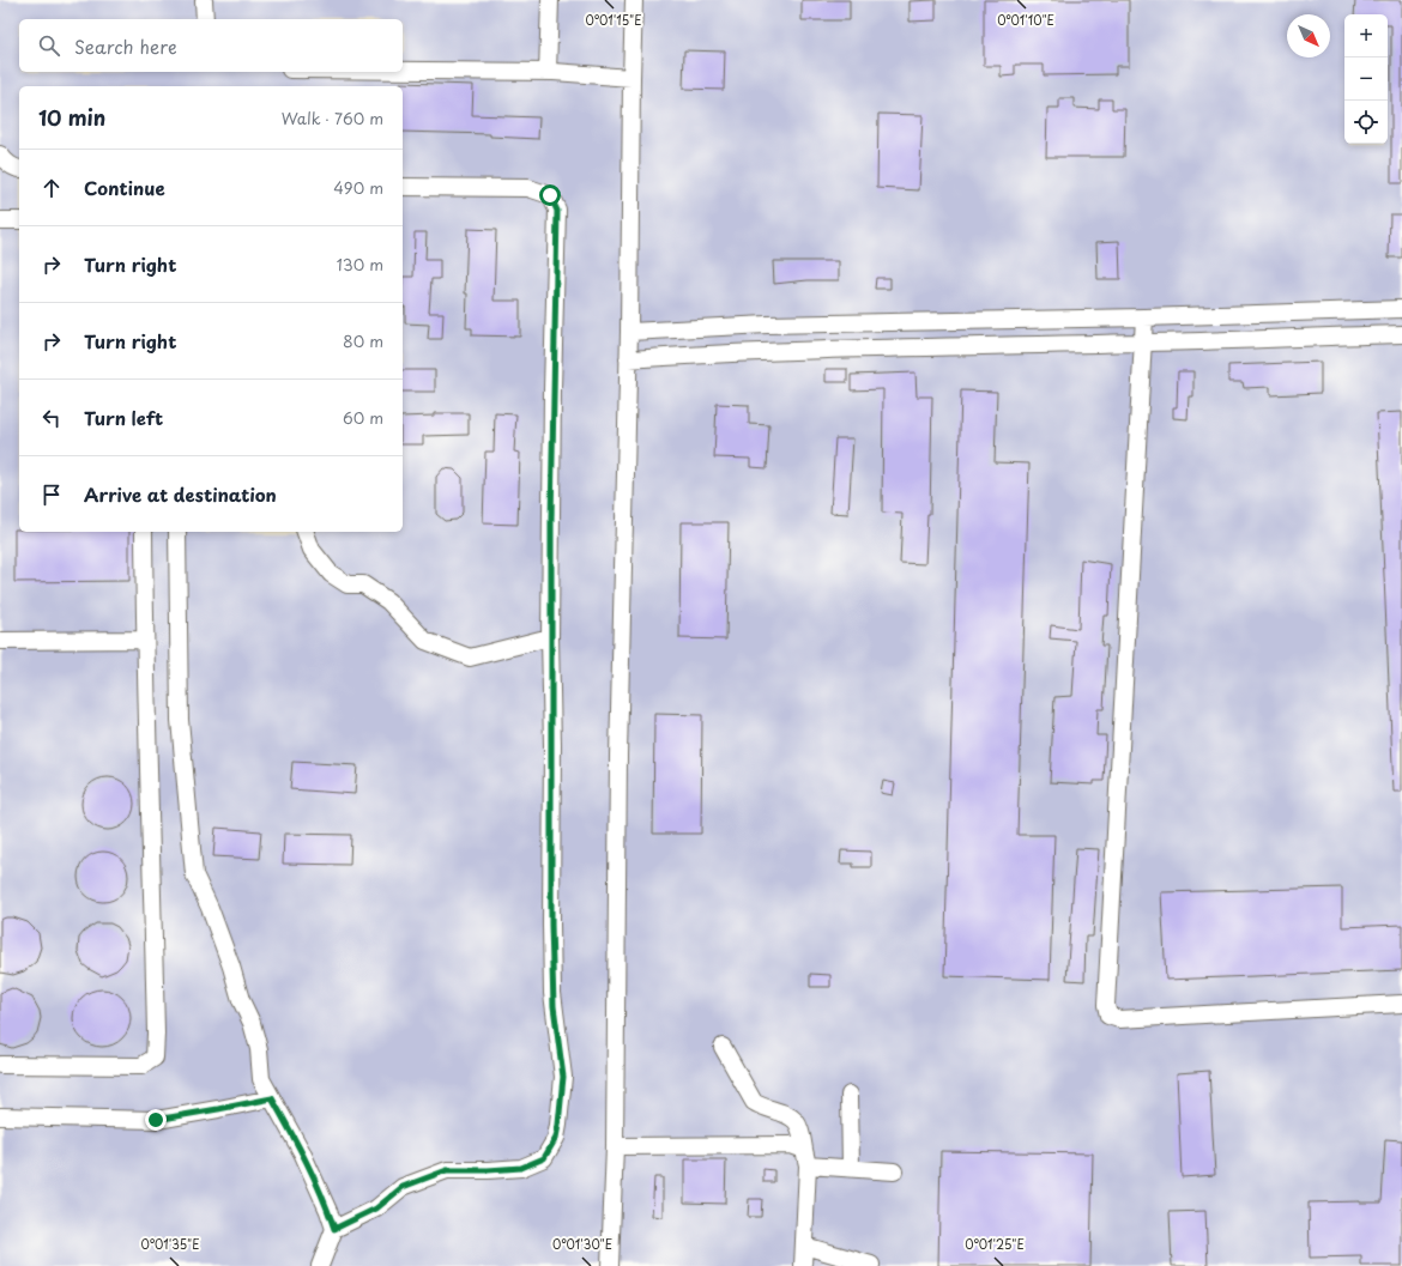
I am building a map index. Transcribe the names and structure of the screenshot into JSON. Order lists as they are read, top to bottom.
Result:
{
  "north": "bottom right",
  "page": {
    "map_buttons": ["+", "−"],
    "search": "Search here",
    "heading": ["10 min", "Walk · 760 m"],
    "list": [
      ["Continue", "490 m"],
      ["Turn right", "130 m"],
      ["Turn right", "80 m"],
      ["Turn left", "60 m"],
      "Arrive at destination"
    ]
  },
  "coordinates": [
    "0°01'15\"E",
    "0°01'10\"E",
    "0°01'35\"E",
    "0°01'30\"E",
    "0°01'25\"E"
  ]
}
